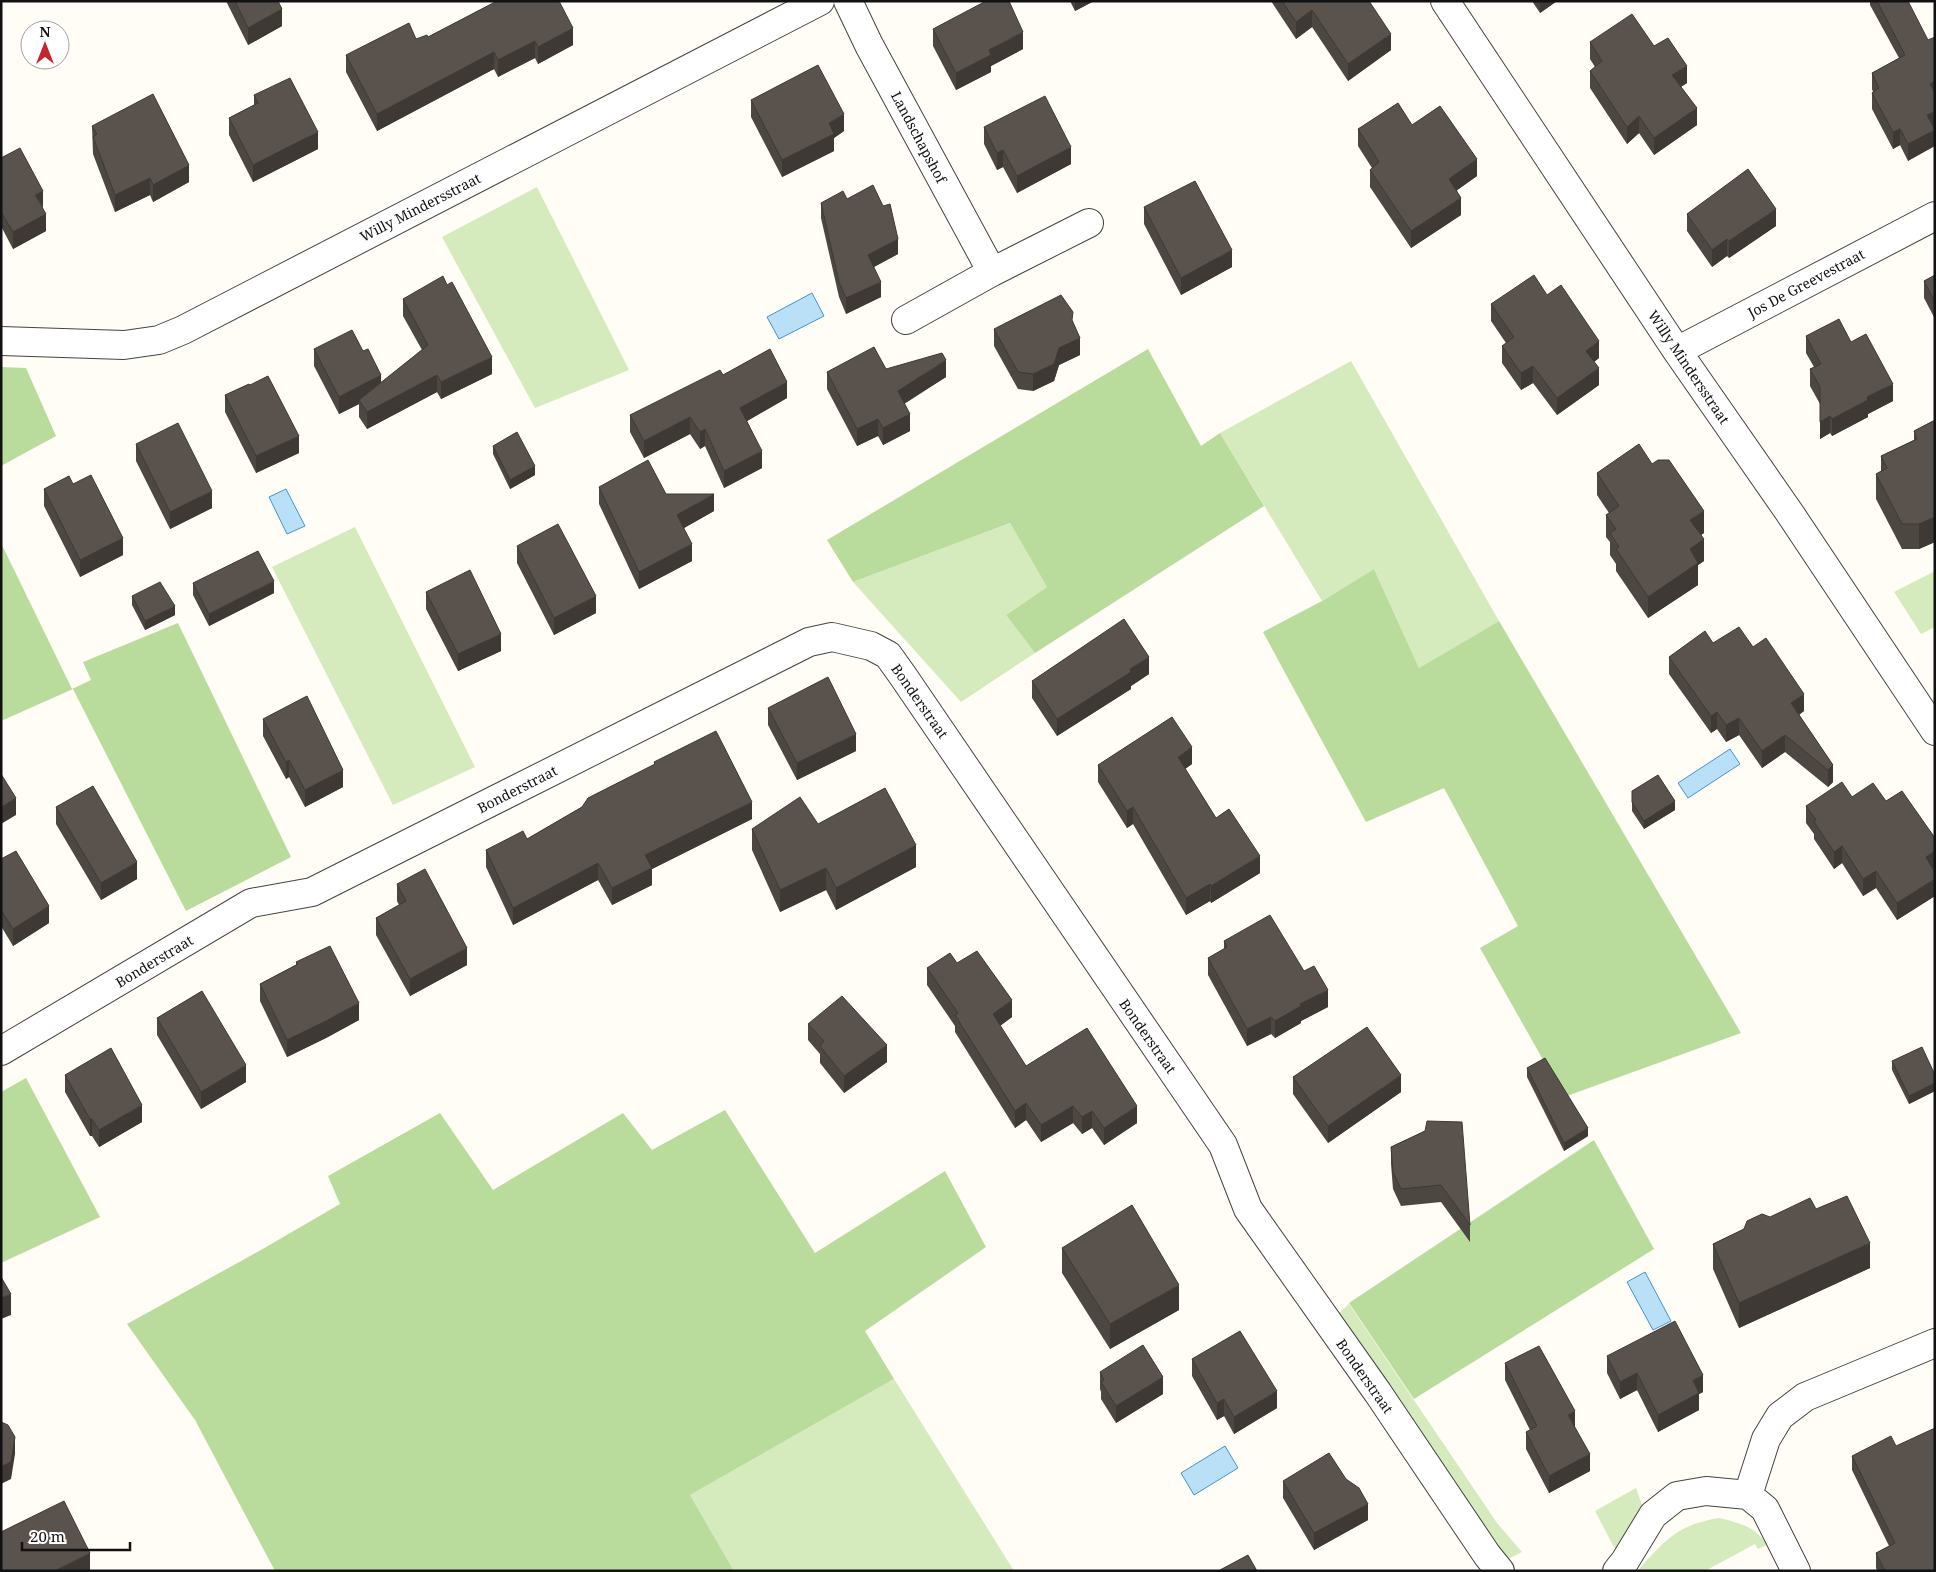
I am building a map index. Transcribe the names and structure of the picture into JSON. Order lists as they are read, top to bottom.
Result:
{
  "streets": {
    "street": [
      "Landschapshof",
      "Willy Mindersstraat",
      "Jos De Greevestraat",
      "Bonderstraat"
    ]
  },
  "crossings": [
    ["Willy Mindersstraat", "Jos De Greevestraat"]
  ],
  "scale_bar": "20 m",
  "north": "top"
}
